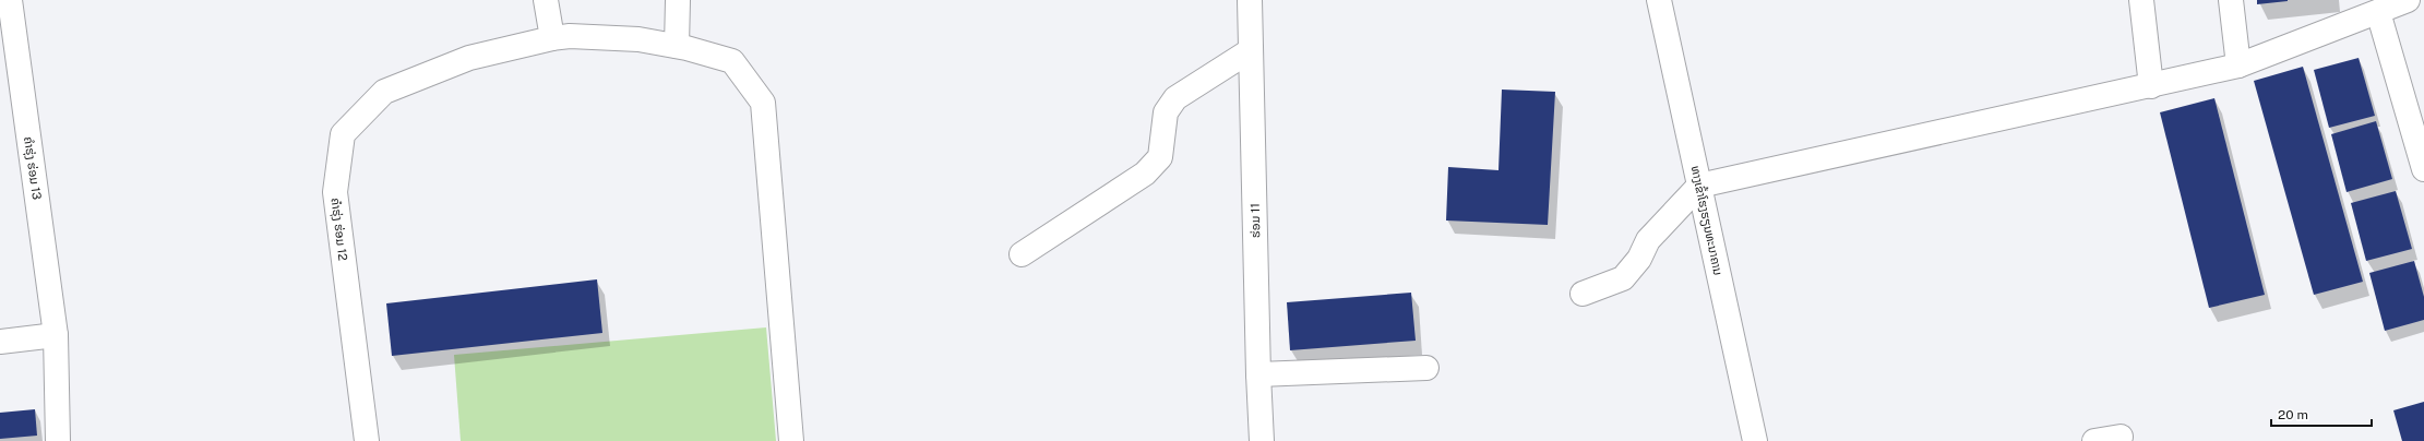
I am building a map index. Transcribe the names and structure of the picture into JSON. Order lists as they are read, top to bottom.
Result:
{
  "streets": {
    "street": [
      "ຄໍາຮຸ່ງ ຮ່ອມ 13",
      "ຮ່ອມ 11",
      "ທາງເຂົ້າໂຮງຮຽນທະນາຄານ",
      "ຄໍາຮຸ່ງ ຮ່ອມ 12"
    ]
  },
  "scale_bar": "20 m"
}
